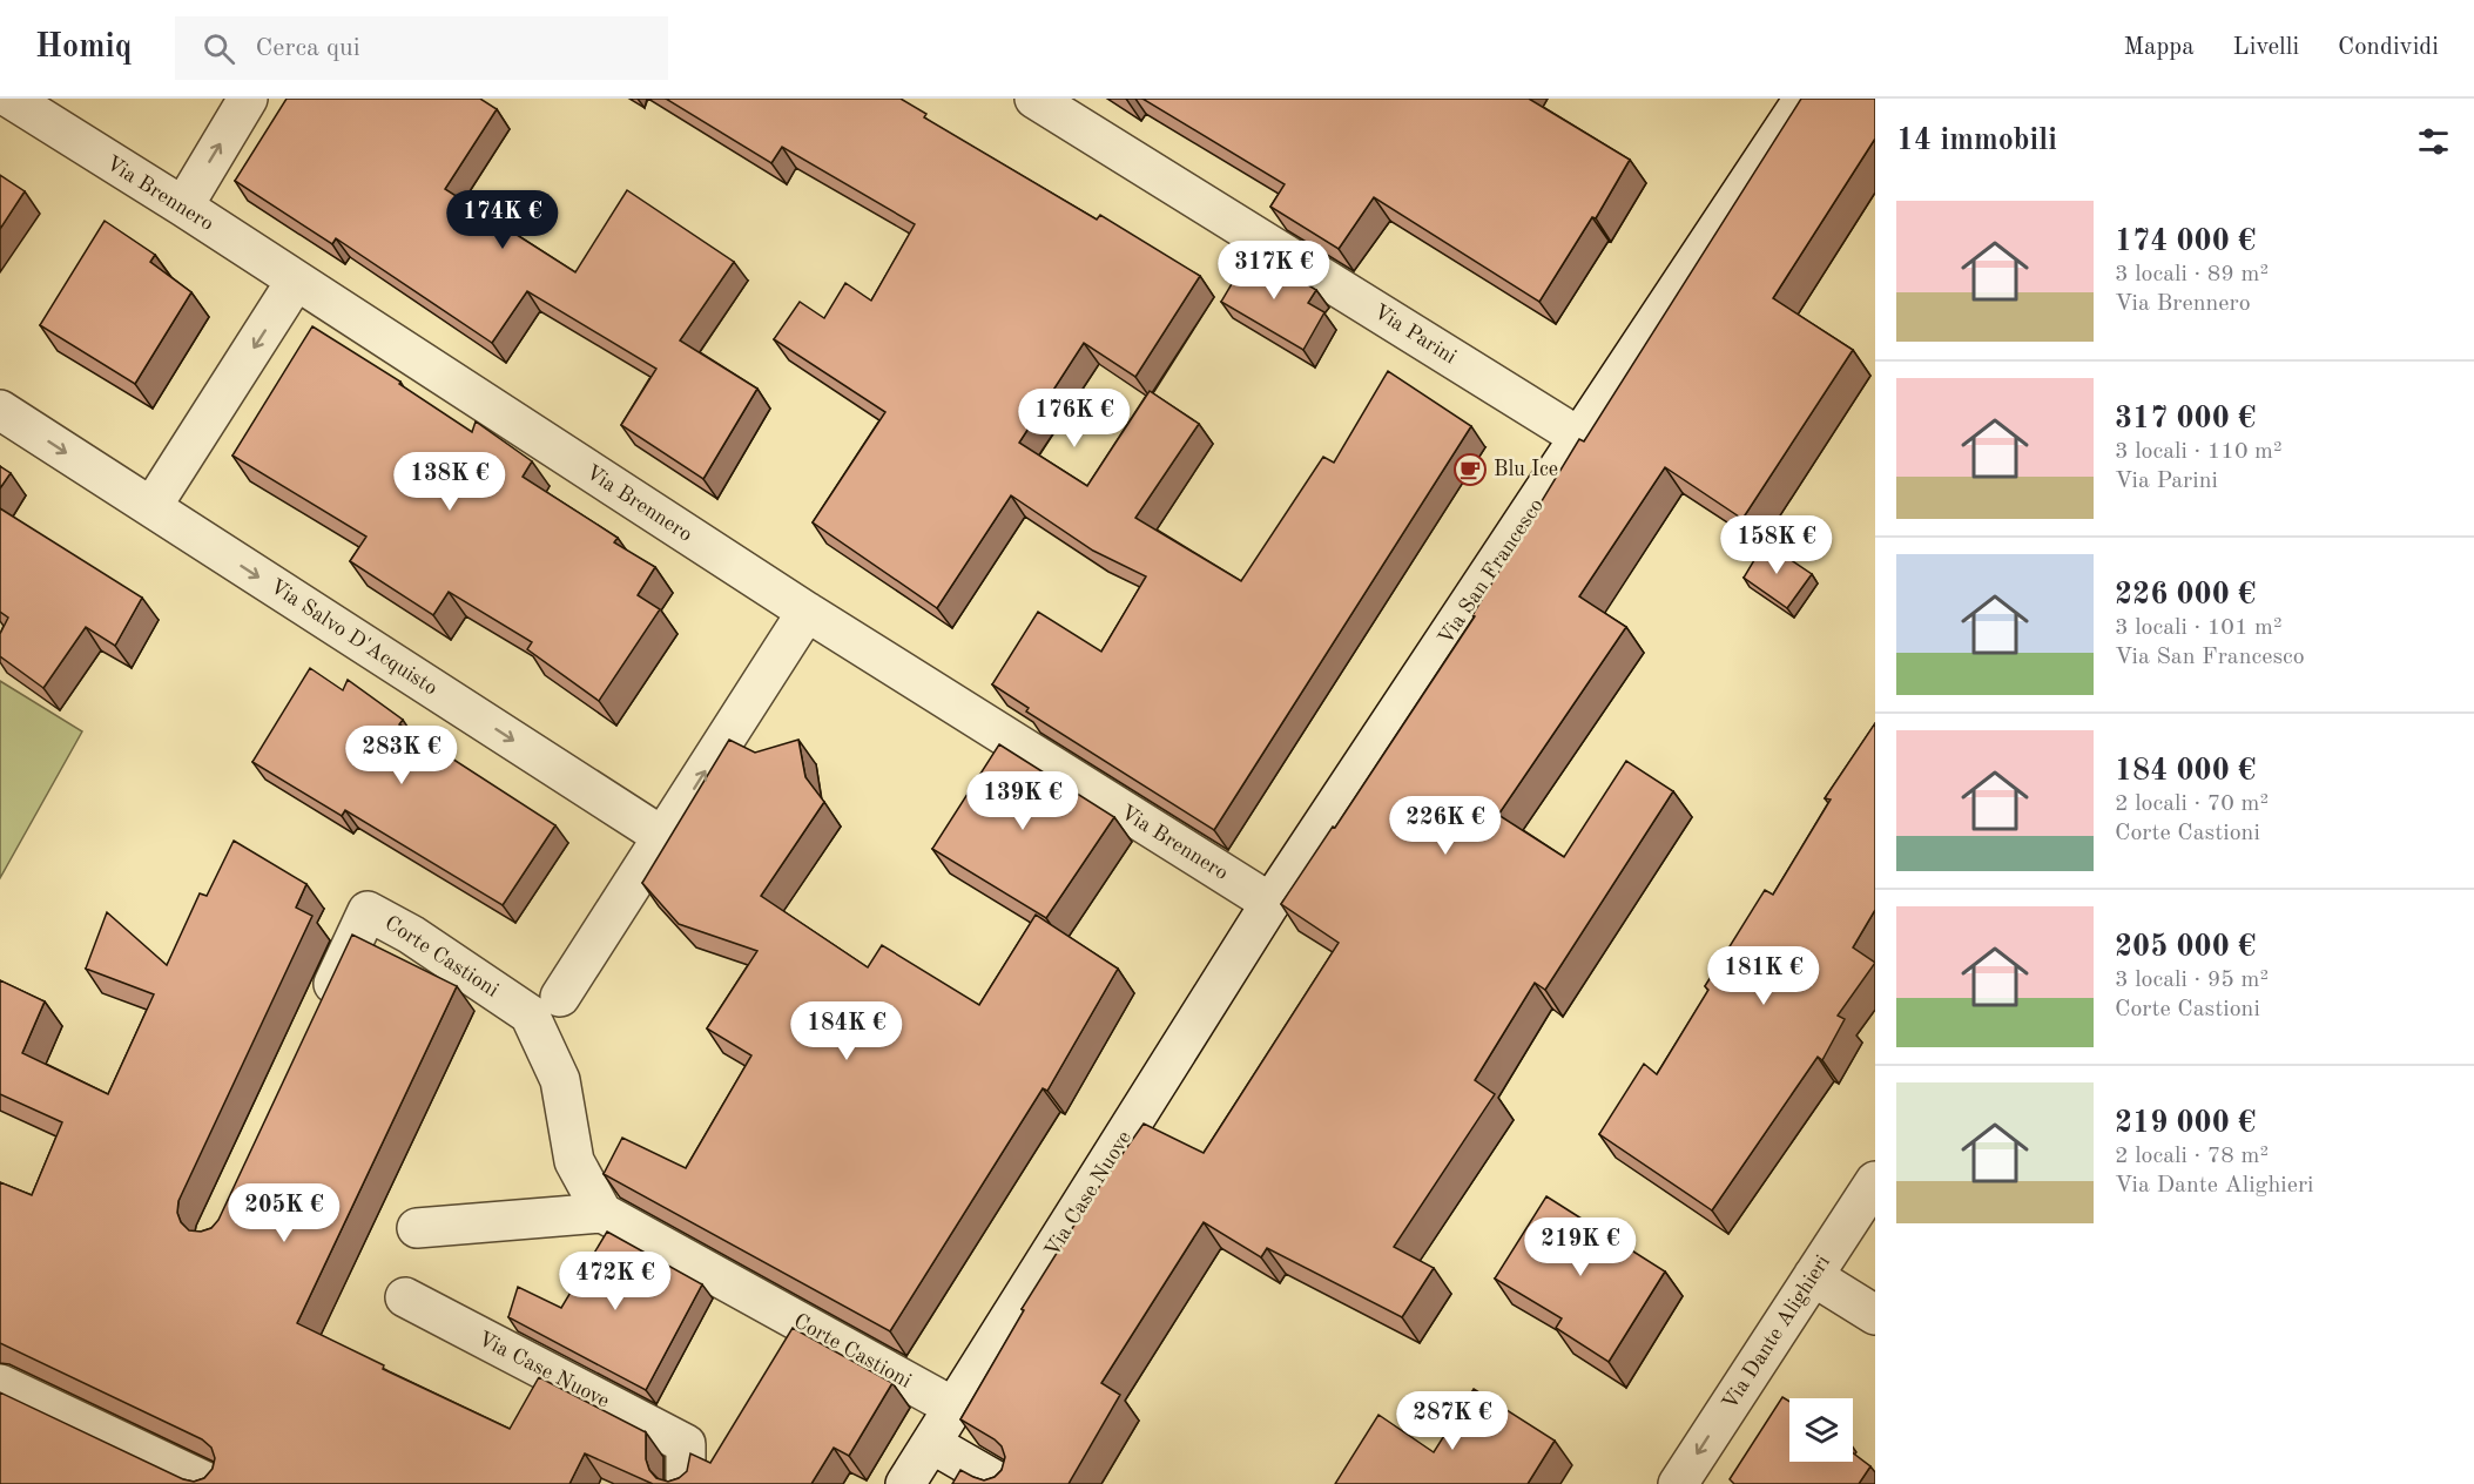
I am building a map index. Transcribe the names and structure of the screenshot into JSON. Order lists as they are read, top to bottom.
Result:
{
  "streets": {
    "street": [
      "Via Brennero",
      "Via Parini",
      "Via San Francesco",
      "Via Salvo D'Acquisto",
      "Corte Castioni",
      "Via Case Nuove",
      "Via Dante Alighieri"
    ]
  },
  "crossings": [
    ["Via Brennero", "Via San Francesco"],
    ["Via Brennero", "Via Case Nuove"],
    ["Via Parini", "Via San Francesco"],
    ["Via San Francesco", "Via Case Nuove"],
    ["Corte Castioni", "Via Case Nuove"]
  ],
  "one_way": ["Via Salvo D'Acquisto", "Via Dante Alighieri"],
  "places": {
    "cafe": ["Blu Ice"]
  },
  "page": {
    "header": "Homiq",
    "search": "Cerca qui",
    "nav": ["Mappa", "Livelli", "Condividi"],
    "heading": "14 immobili",
    "list": [
      {
        "name": "174 000 €",
        "note": "3 locali · 89 m² · Via Brennero"
      },
      {
        "name": "317 000 €",
        "note": "3 locali · 110 m² · Via Parini"
      },
      {
        "name": "226 000 €",
        "note": "3 locali · 101 m² · Via San Francesco"
      },
      {
        "name": "184 000 €",
        "note": "2 locali · 70 m² · Corte Castioni"
      },
      {
        "name": "205 000 €",
        "note": "3 locali · 95 m² · Corte Castioni"
      },
      {
        "name": "219 000 €",
        "note": "2 locali · 78 m² · Via Dante Alighieri"
      }
    ],
    "price": [
      "174K €",
      "317K €",
      "176K €",
      "138K €",
      "158K €",
      "283K €",
      "139K €",
      "226K €",
      "181K €",
      "184K €",
      "205K €",
      "219K €",
      "472K €",
      "287K €"
    ]
  }
}
